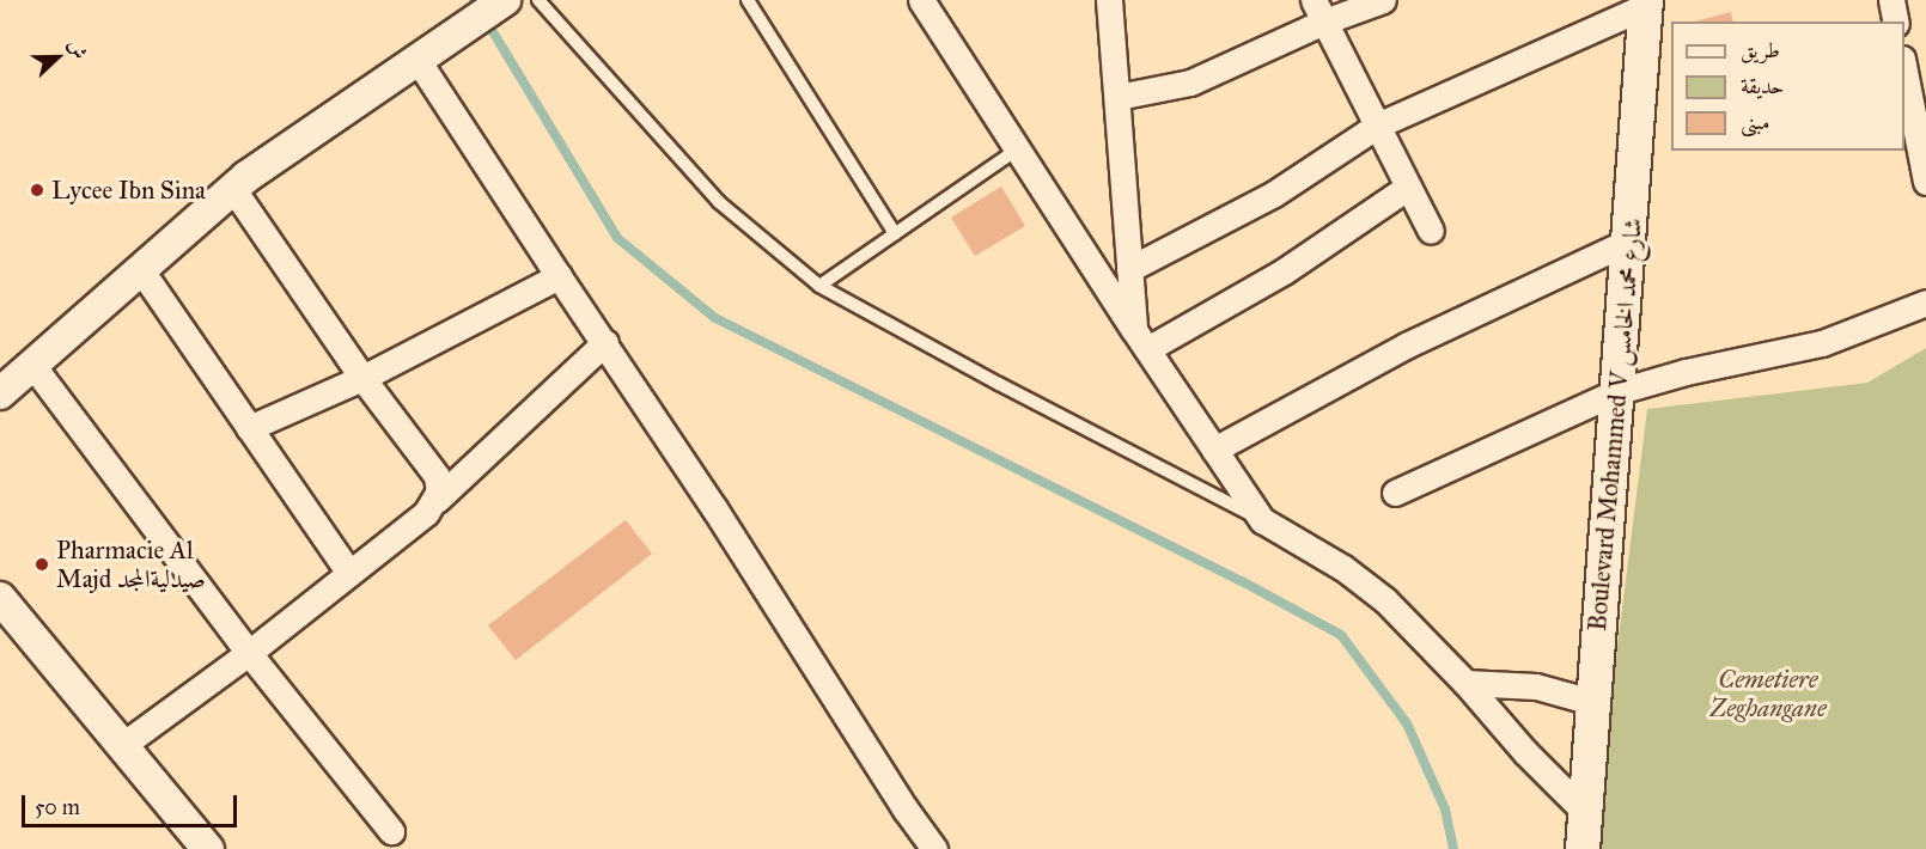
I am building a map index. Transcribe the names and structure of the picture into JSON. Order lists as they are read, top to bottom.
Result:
{
  "streets": {
    "main road": ["Boulevard Mohammed V شارع محمد الخامس"]
  },
  "parks": ["Cemetiere Zeghangane"],
  "places": ["Lycee Ibn Sina", "Pharmacie Al Majd صيدليةالمجد"],
  "legend": ["طريق", "حديقة", "مبنى"],
  "scale_bar": "50 m",
  "north": "right"
}
